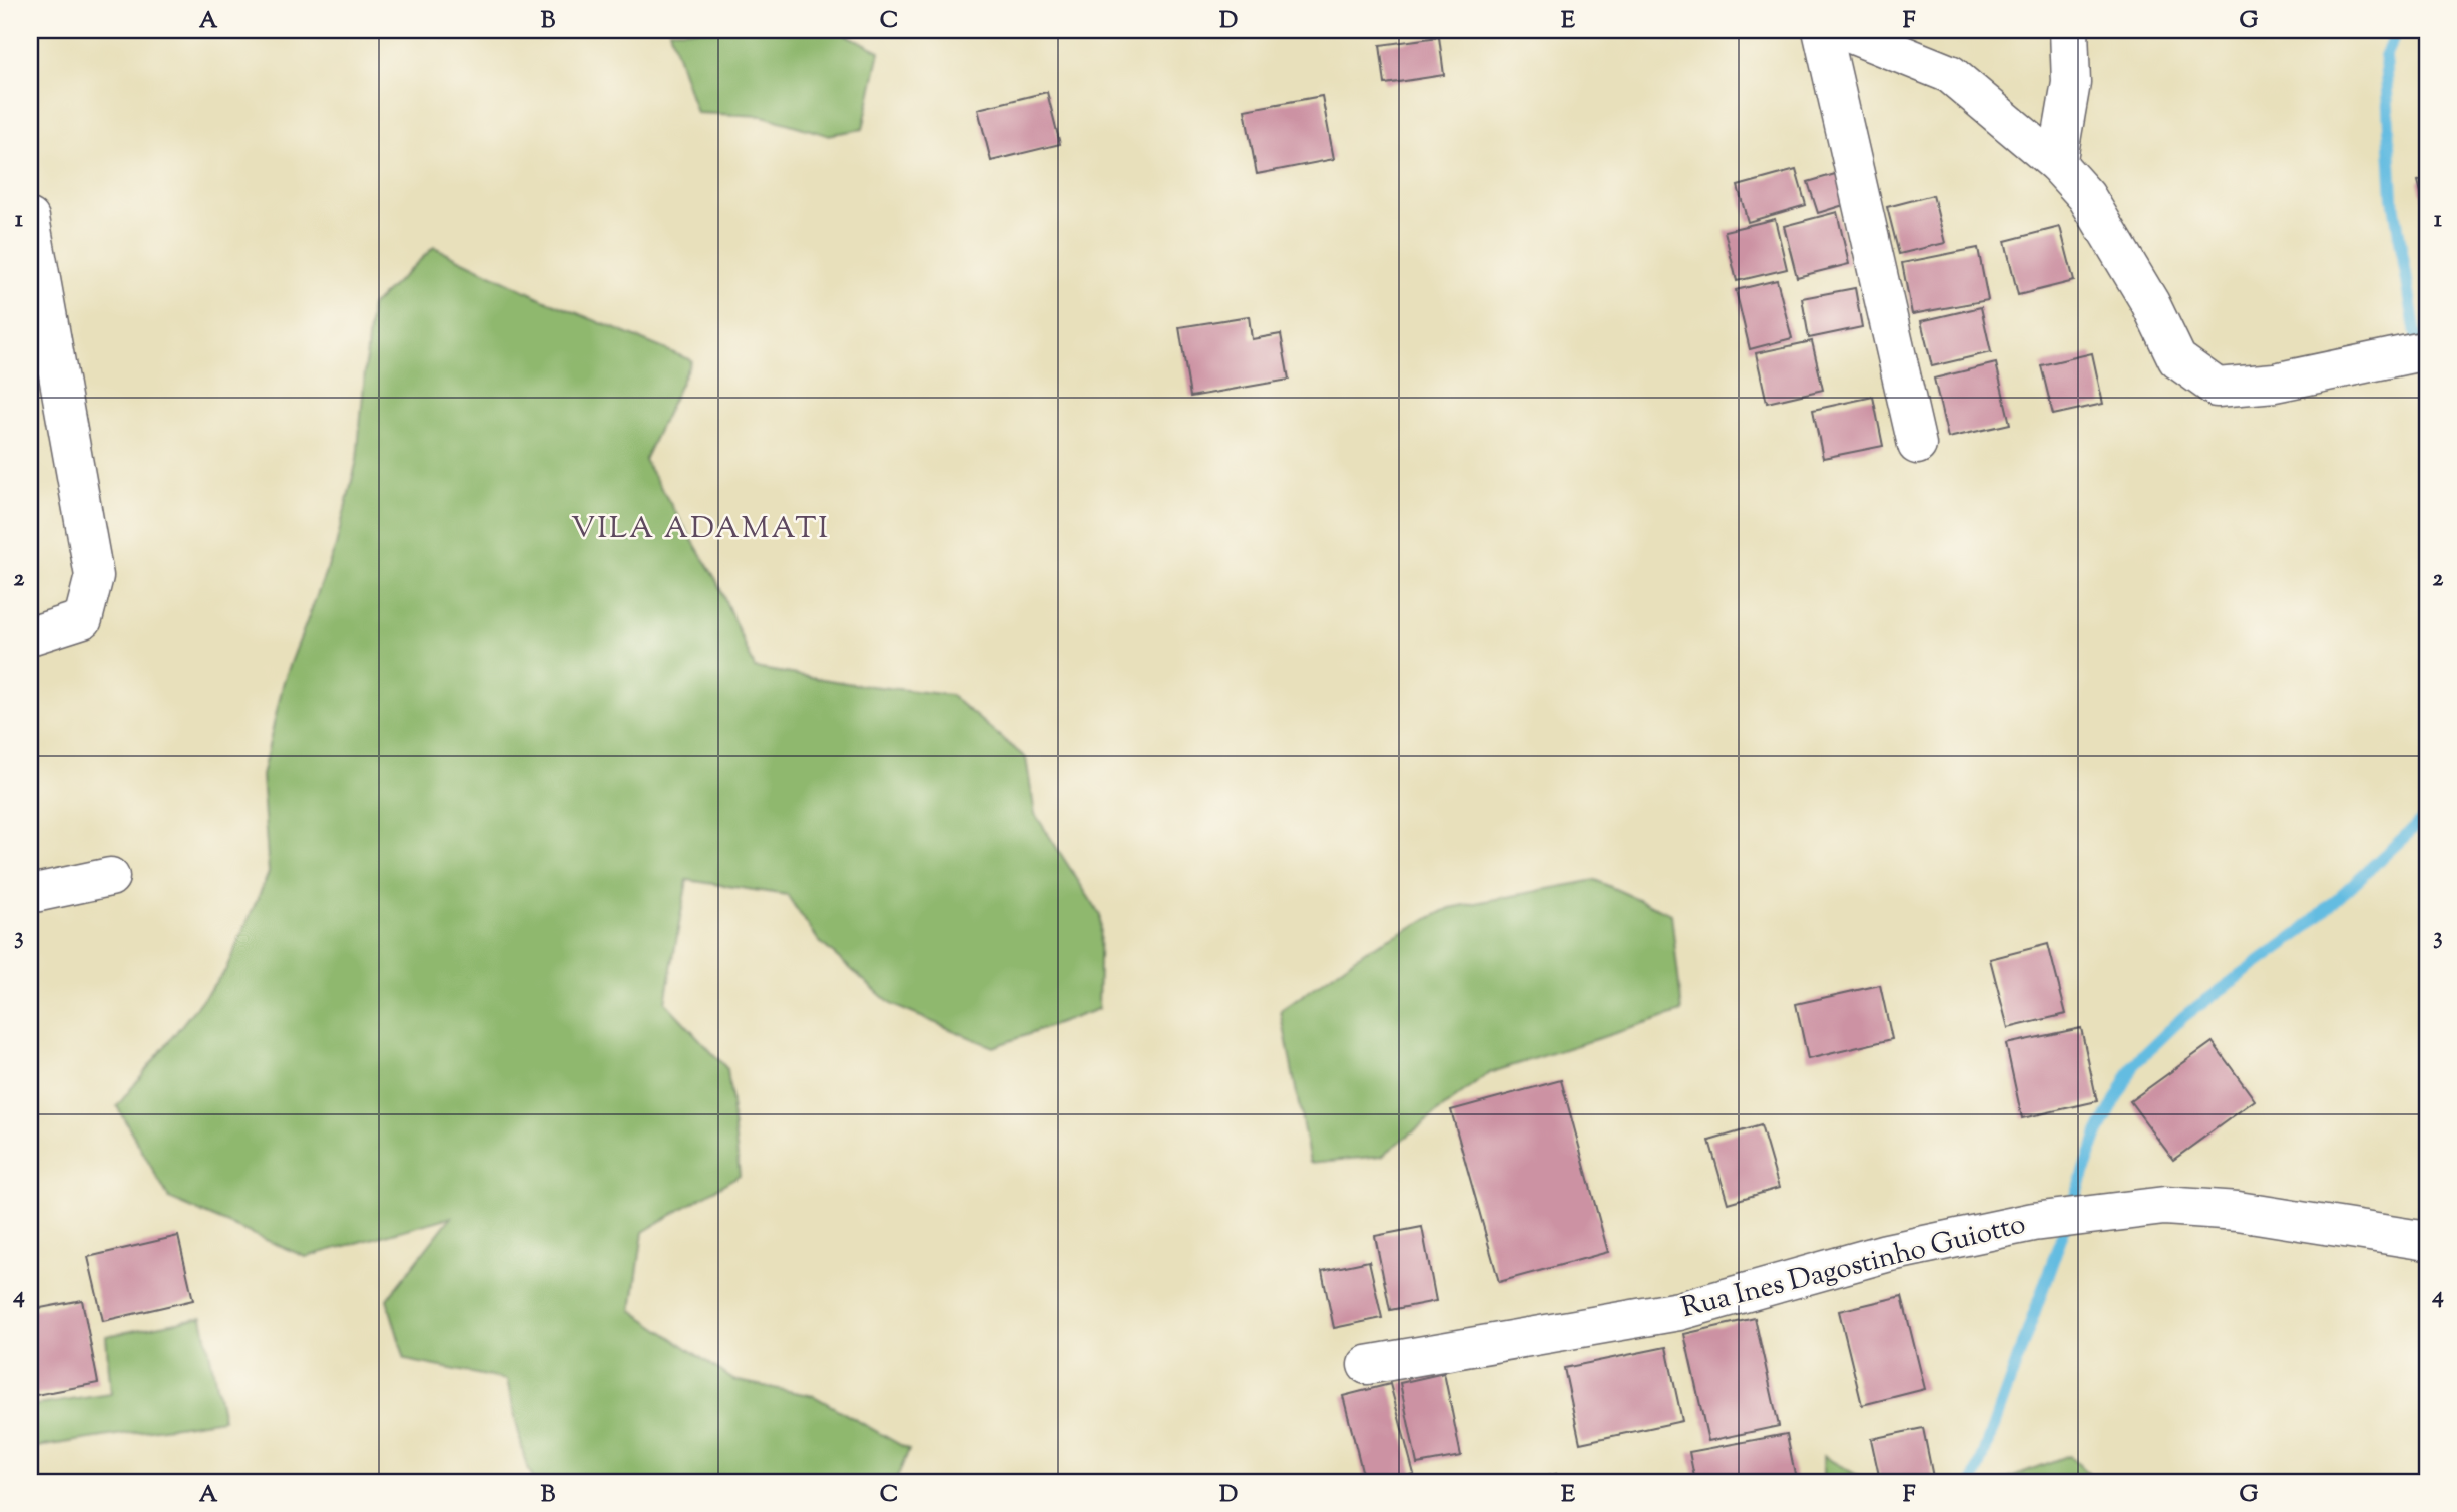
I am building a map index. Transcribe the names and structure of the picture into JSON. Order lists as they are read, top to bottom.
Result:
{
  "streets": {
    "street": ["Rua Ines Dagostinho Guiotto"]
  },
  "districts": ["VILA ADAMATI"],
  "grid": {
    "columns": [
      "A",
      "B",
      "C",
      "D",
      "E",
      "F",
      "G"
    ],
    "rows": [
      "1",
      "2",
      "3",
      "4"
    ]
  }
}
